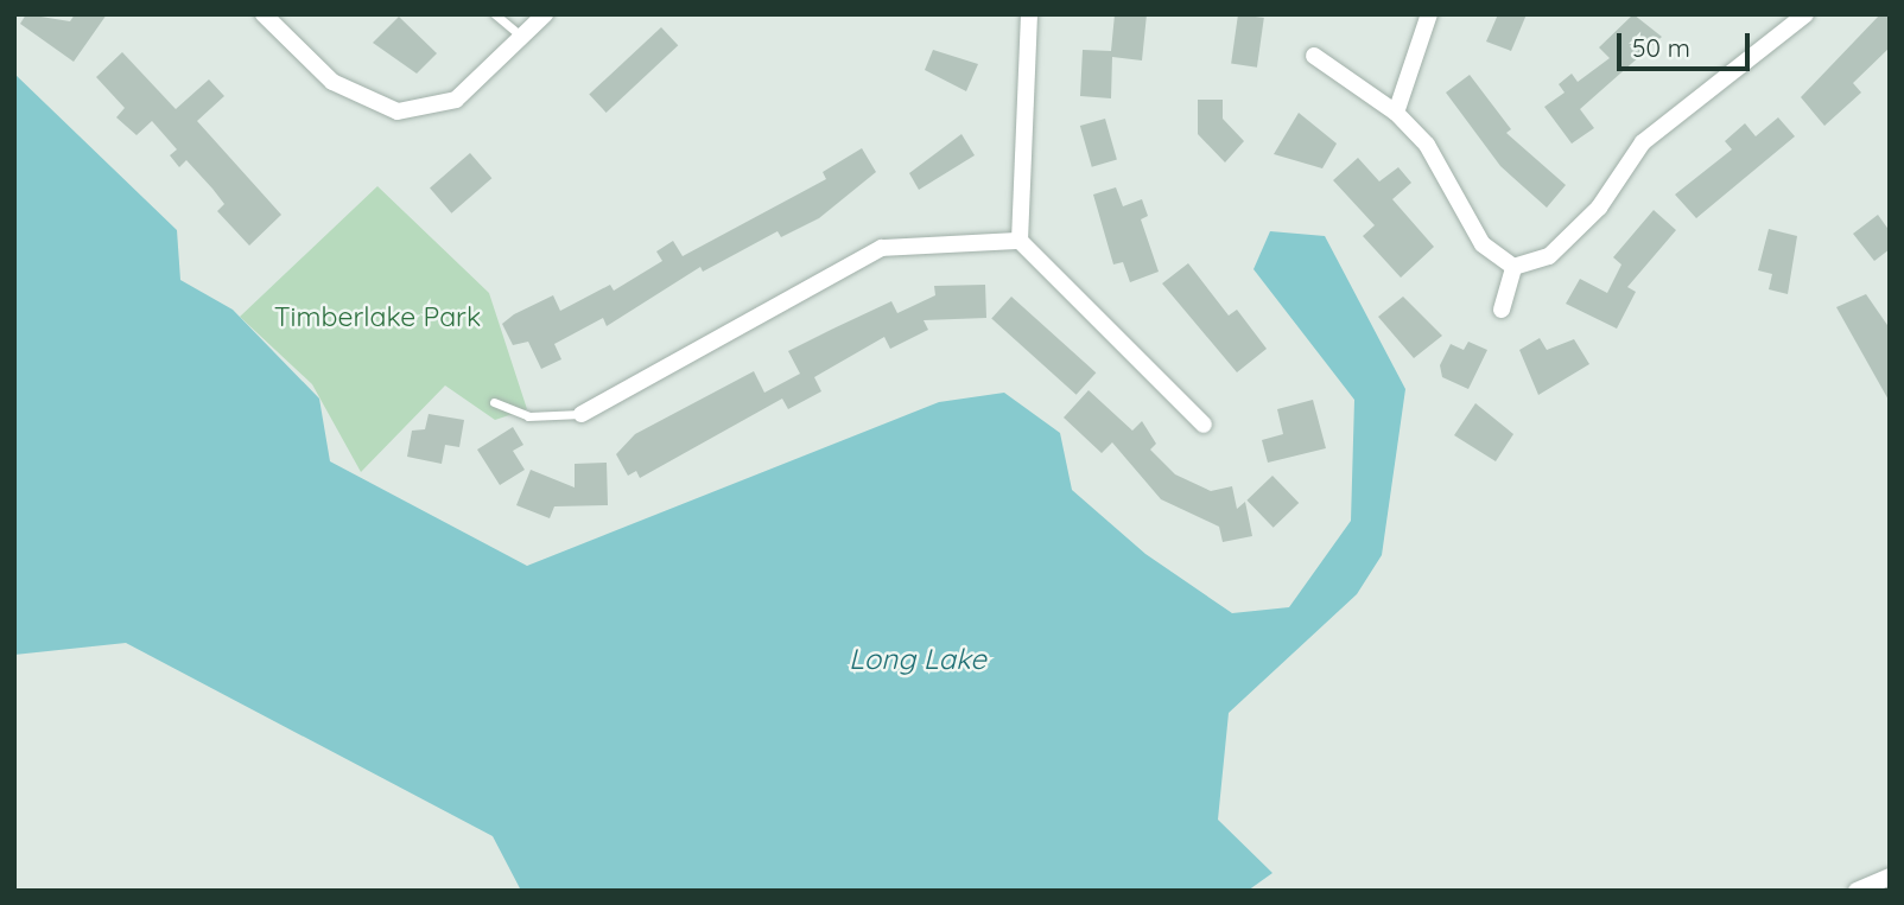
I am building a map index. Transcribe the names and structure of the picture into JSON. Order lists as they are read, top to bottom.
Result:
{
  "water": ["Long Lake"],
  "parks": ["Timberlake Park"],
  "scale_bar": "50 m"
}
